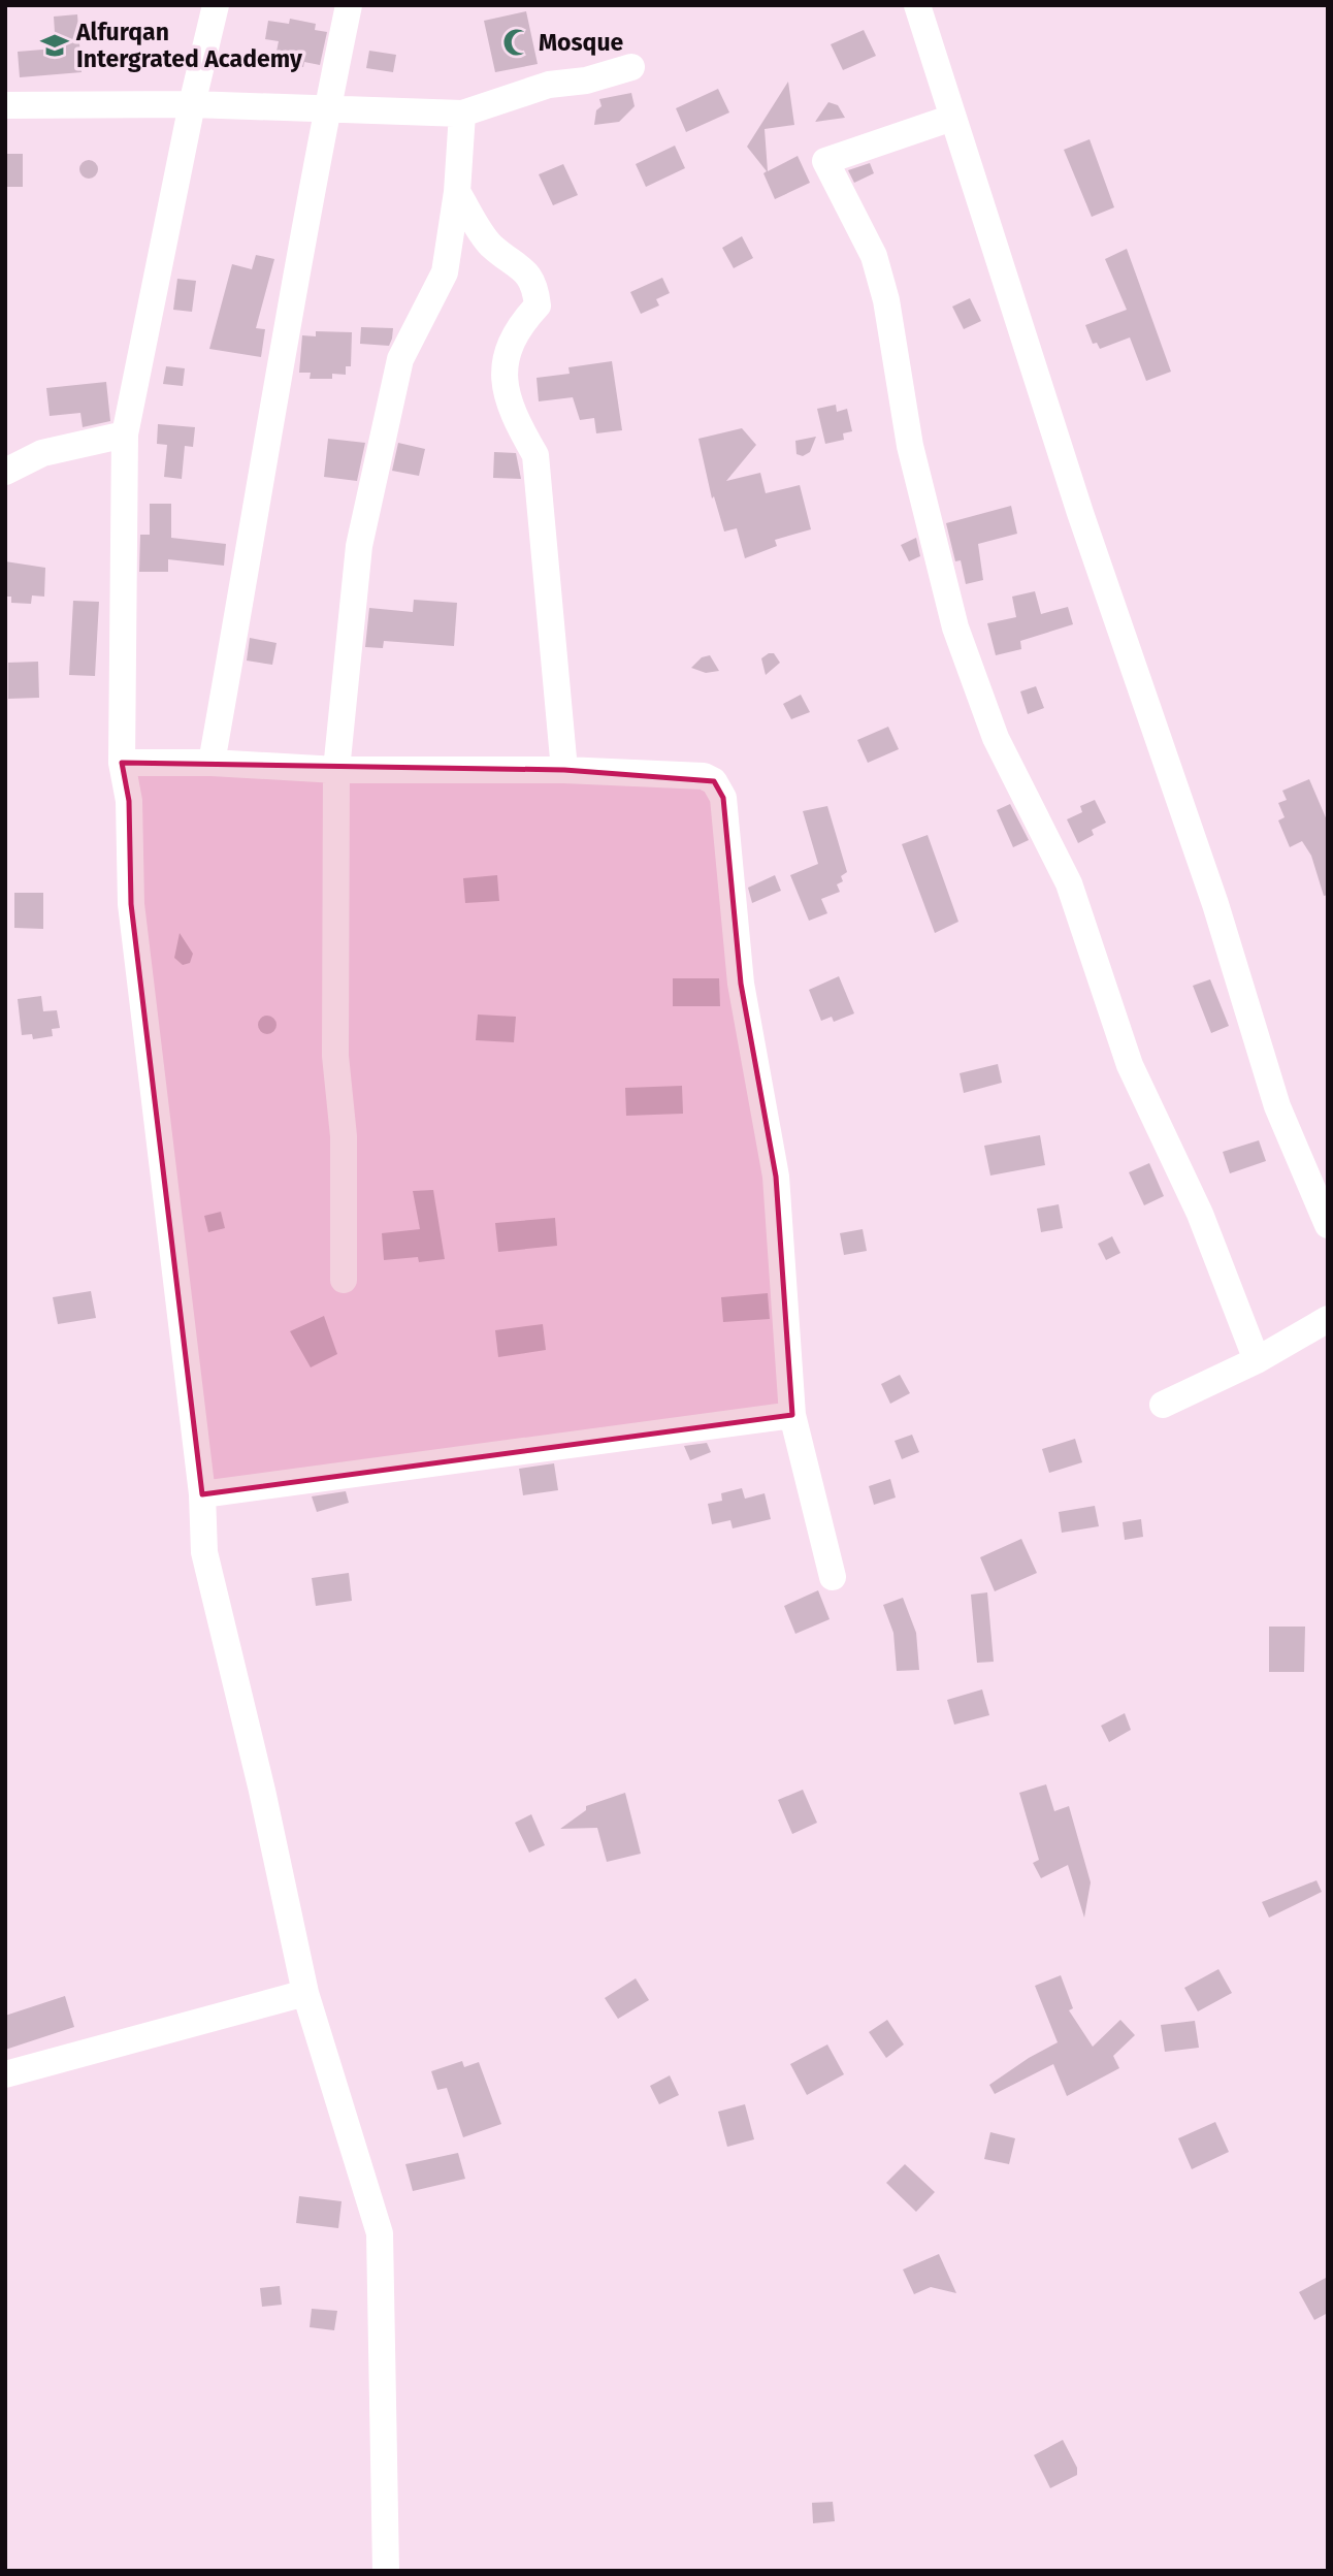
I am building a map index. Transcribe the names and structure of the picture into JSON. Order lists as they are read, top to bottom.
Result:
{
  "places": {
    "mosque": ["Mosque"],
    "school or university": ["Alfurqan Intergrated Academy"]
  }
}
